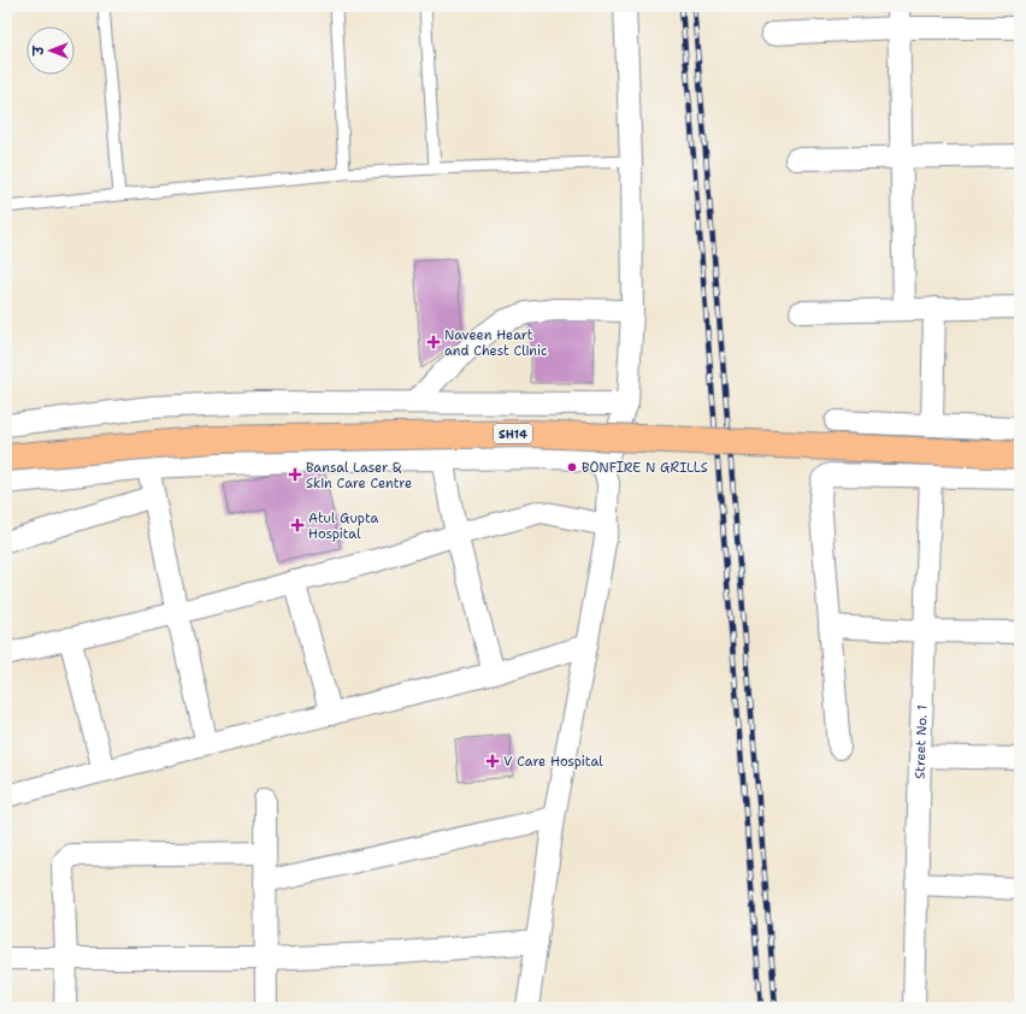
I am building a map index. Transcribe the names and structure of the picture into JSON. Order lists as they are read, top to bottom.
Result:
{
  "streets": {
    "main road": ["SH14"],
    "street": ["Street No. 1"]
  },
  "places": {
    "health": [
      "Naveen Heart and Chest Clinic",
      "Bansal Laser & Skin Care Centre",
      "Atul Gupta Hospital",
      "V Care Hospital"
    ],
    "other": ["BONFIRE N GRILLS"]
  },
  "north": "left"
}
